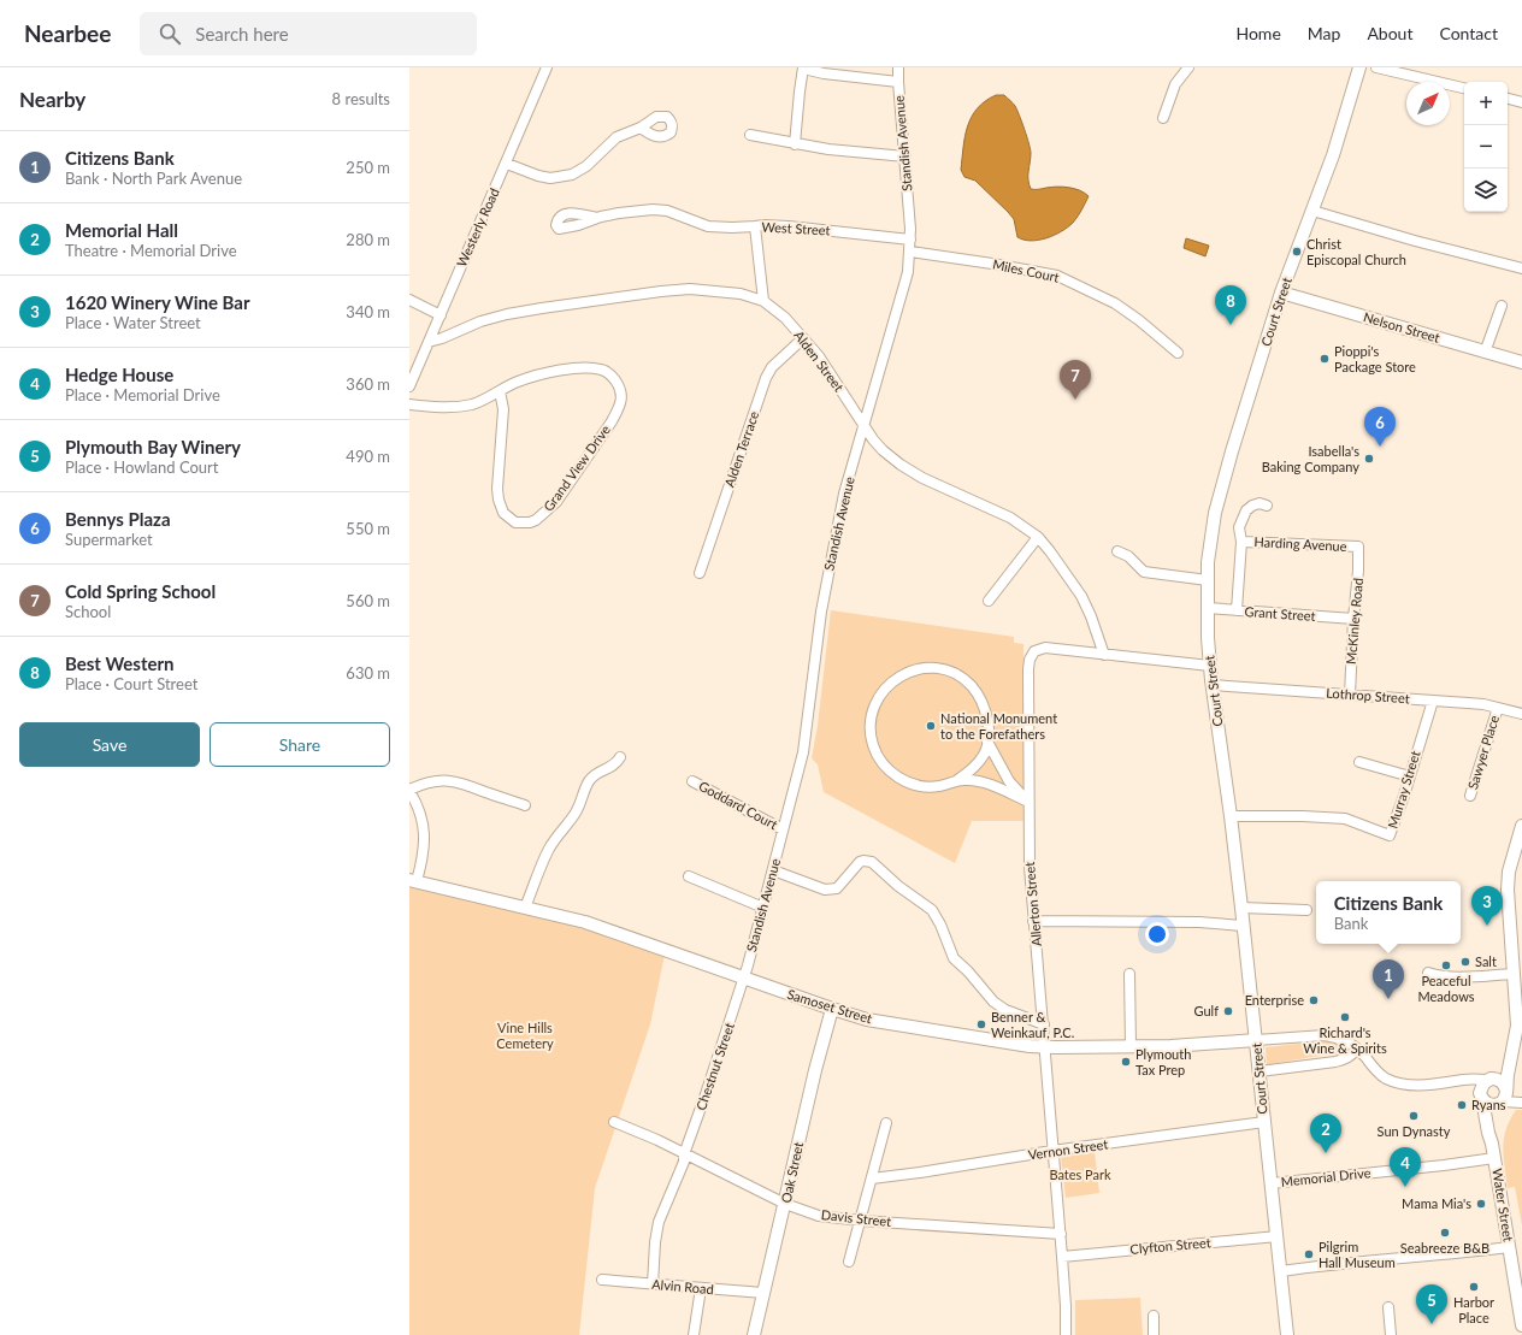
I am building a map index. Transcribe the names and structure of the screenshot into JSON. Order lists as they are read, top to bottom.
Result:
{
  "streets": {
    "main road": [
      "Court Street",
      "Nelson Street",
      "Samoset Street",
      "Oak Street",
      "Water Street"
    ],
    "street": [
      "Standish Avenue",
      "Westerly Road",
      "West Street",
      "Miles Court",
      "Alden Street",
      "Alden Terrace",
      "Grand View Drive",
      "Harding Avenue",
      "Grant Street",
      "McKinley Road",
      "Lothrop Street",
      "Sawyer Place",
      "Murray Street",
      "Goddard Court",
      "Allerton Street",
      "Chestnut Street",
      "Vernon Street",
      "Memorial Drive",
      "Davis Street",
      "Clyfton Street",
      "Alvin Road"
    ]
  },
  "crossings": [
    ["Standish Avenue", "West Street"],
    ["Standish Avenue", "Miles Court"],
    ["Standish Avenue", "Alden Street"],
    ["Standish Avenue", "Goddard Court"],
    ["Standish Avenue", "Samoset Street"],
    ["Standish Avenue", "Chestnut Street"],
    ["Westerly Road", "Alden Street"],
    ["West Street", "Alden Street"],
    ["Court Street", "Nelson Street"],
    ["Court Street", "Grant Street"],
    ["Court Street", "Lothrop Street"],
    ["Court Street", "Murray Street"],
    ["Court Street", "Allerton Street"],
    ["Court Street", "Samoset Street"],
    ["Court Street", "Vernon Street"],
    ["Court Street", "Memorial Drive"],
    ["Court Street", "Clyfton Street"],
    ["Alden Street", "Alden Terrace"],
    ["Alden Street", "Allerton Street"],
    ["Harding Avenue", "McKinley Road"],
    ["Grant Street", "McKinley Road"],
    ["McKinley Road", "Lothrop Street"],
    ["Lothrop Street", "Sawyer Place"],
    ["Lothrop Street", "Murray Street"],
    ["Allerton Street", "Samoset Street"],
    ["Allerton Street", "Vernon Street"],
    ["Allerton Street", "Davis Street"],
    ["Allerton Street", "Clyfton Street"],
    ["Samoset Street", "Chestnut Street"],
    ["Samoset Street", "Oak Street"],
    ["Chestnut Street", "Davis Street"],
    ["Chestnut Street", "Alvin Road"],
    ["Oak Street", "Davis Street"],
    ["Oak Street", "Alvin Road"],
    ["Memorial Drive", "Water Street"]
  ],
  "parks": ["Vine Hills Cemetery", "Bates Park"],
  "places": [
    "Christ Episcopal Church",
    "Pioppi's Package Store",
    "Isabella's Baking Company",
    "National Monument to the Forefathers",
    "Salt",
    "Peaceful Meadows",
    "Enterprise",
    "Gulf",
    "Richard's Wine & Spirits",
    "Benner & Weinkauf, P.C.",
    "Plymouth Tax Prep",
    "Ryans",
    "Sun Dynasty",
    "Mama Mia's",
    "Seabreeze B&B",
    "Pilgrim Hall Museum",
    "Harbor Place"
  ],
  "north": "top right",
  "page": {
    "header": "Nearbee",
    "search": "Search here",
    "nav": [
      "Home",
      "Map",
      "About",
      "Contact"
    ],
    "heading": ["Nearby", "8 results"],
    "map_buttons": ["+", "−"],
    "list": [
      {
        "mark": "1",
        "name": "Citizens Bank",
        "note": "Bank · North Park Avenue",
        "value": "250 m"
      },
      {
        "mark": "2",
        "name": "Memorial Hall",
        "note": "Theatre · Memorial Drive",
        "value": "280 m"
      },
      {
        "mark": "3",
        "name": "1620 Winery Wine Bar",
        "note": "Place · Water Street",
        "value": "340 m"
      },
      {
        "mark": "4",
        "name": "Hedge House",
        "note": "Place · Memorial Drive",
        "value": "360 m"
      },
      {
        "mark": "5",
        "name": "Plymouth Bay Winery",
        "note": "Place · Howland Court",
        "value": "490 m"
      },
      {
        "mark": "6",
        "name": "Bennys Plaza",
        "note": "Supermarket",
        "value": "550 m"
      },
      {
        "mark": "7",
        "name": "Cold Spring School",
        "note": "School",
        "value": "560 m"
      },
      {
        "mark": "8",
        "name": "Best Western",
        "note": "Place · Court Street",
        "value": "630 m"
      }
    ],
    "pins": [
      "8",
      "7",
      "6",
      "3",
      "1",
      "2",
      "4",
      "5"
    ],
    "buttons": ["Save", "Share"],
    "popup": ["Citizens Bank", "Bank"]
  }
}
